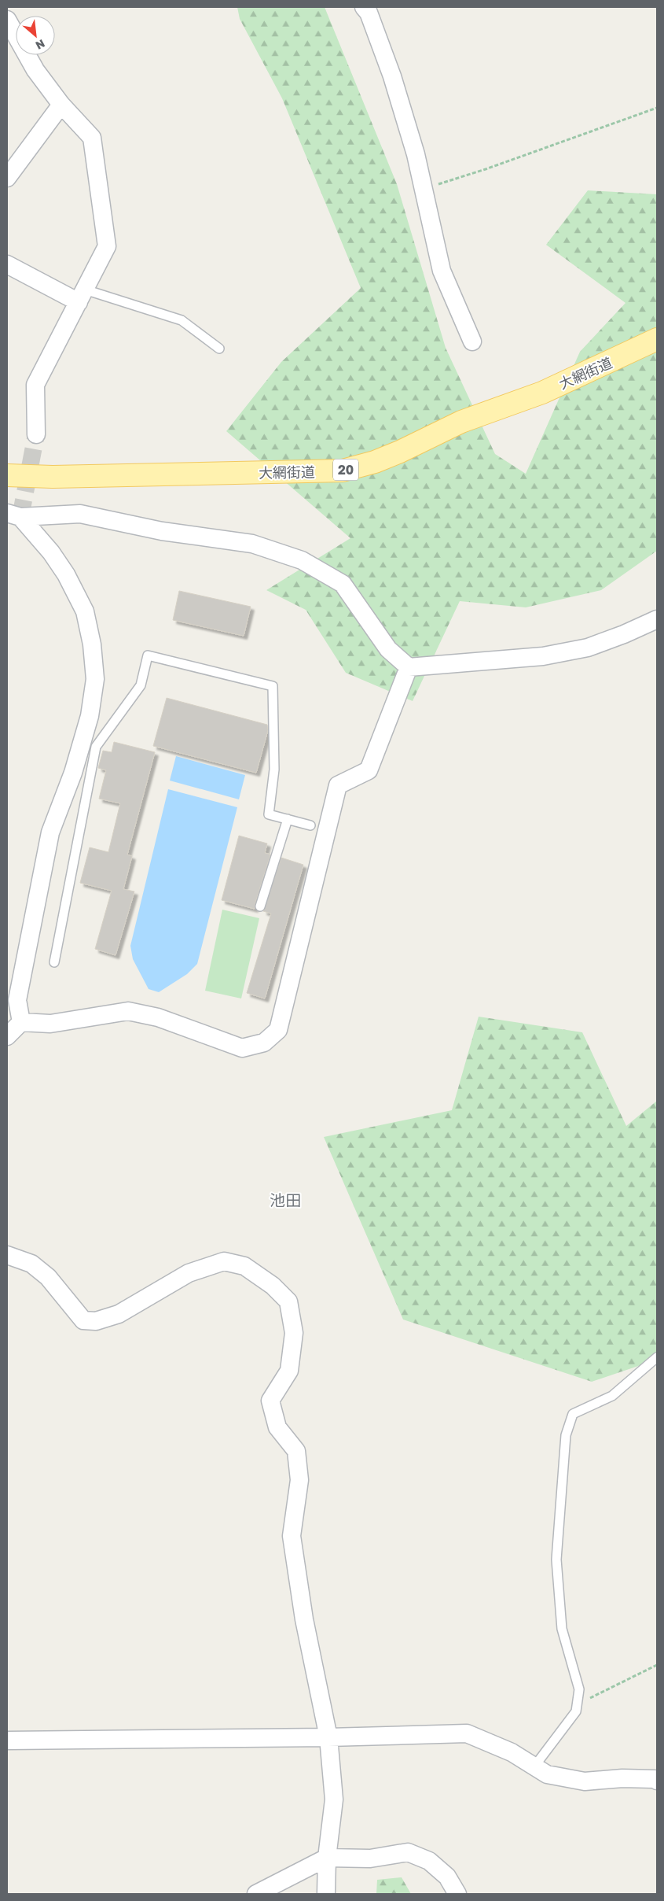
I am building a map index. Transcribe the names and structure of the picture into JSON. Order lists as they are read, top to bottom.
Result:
{
  "streets": {
    "main road": ["大網街道", "20"]
  },
  "districts": ["池田"],
  "north": "bottom right"
}
